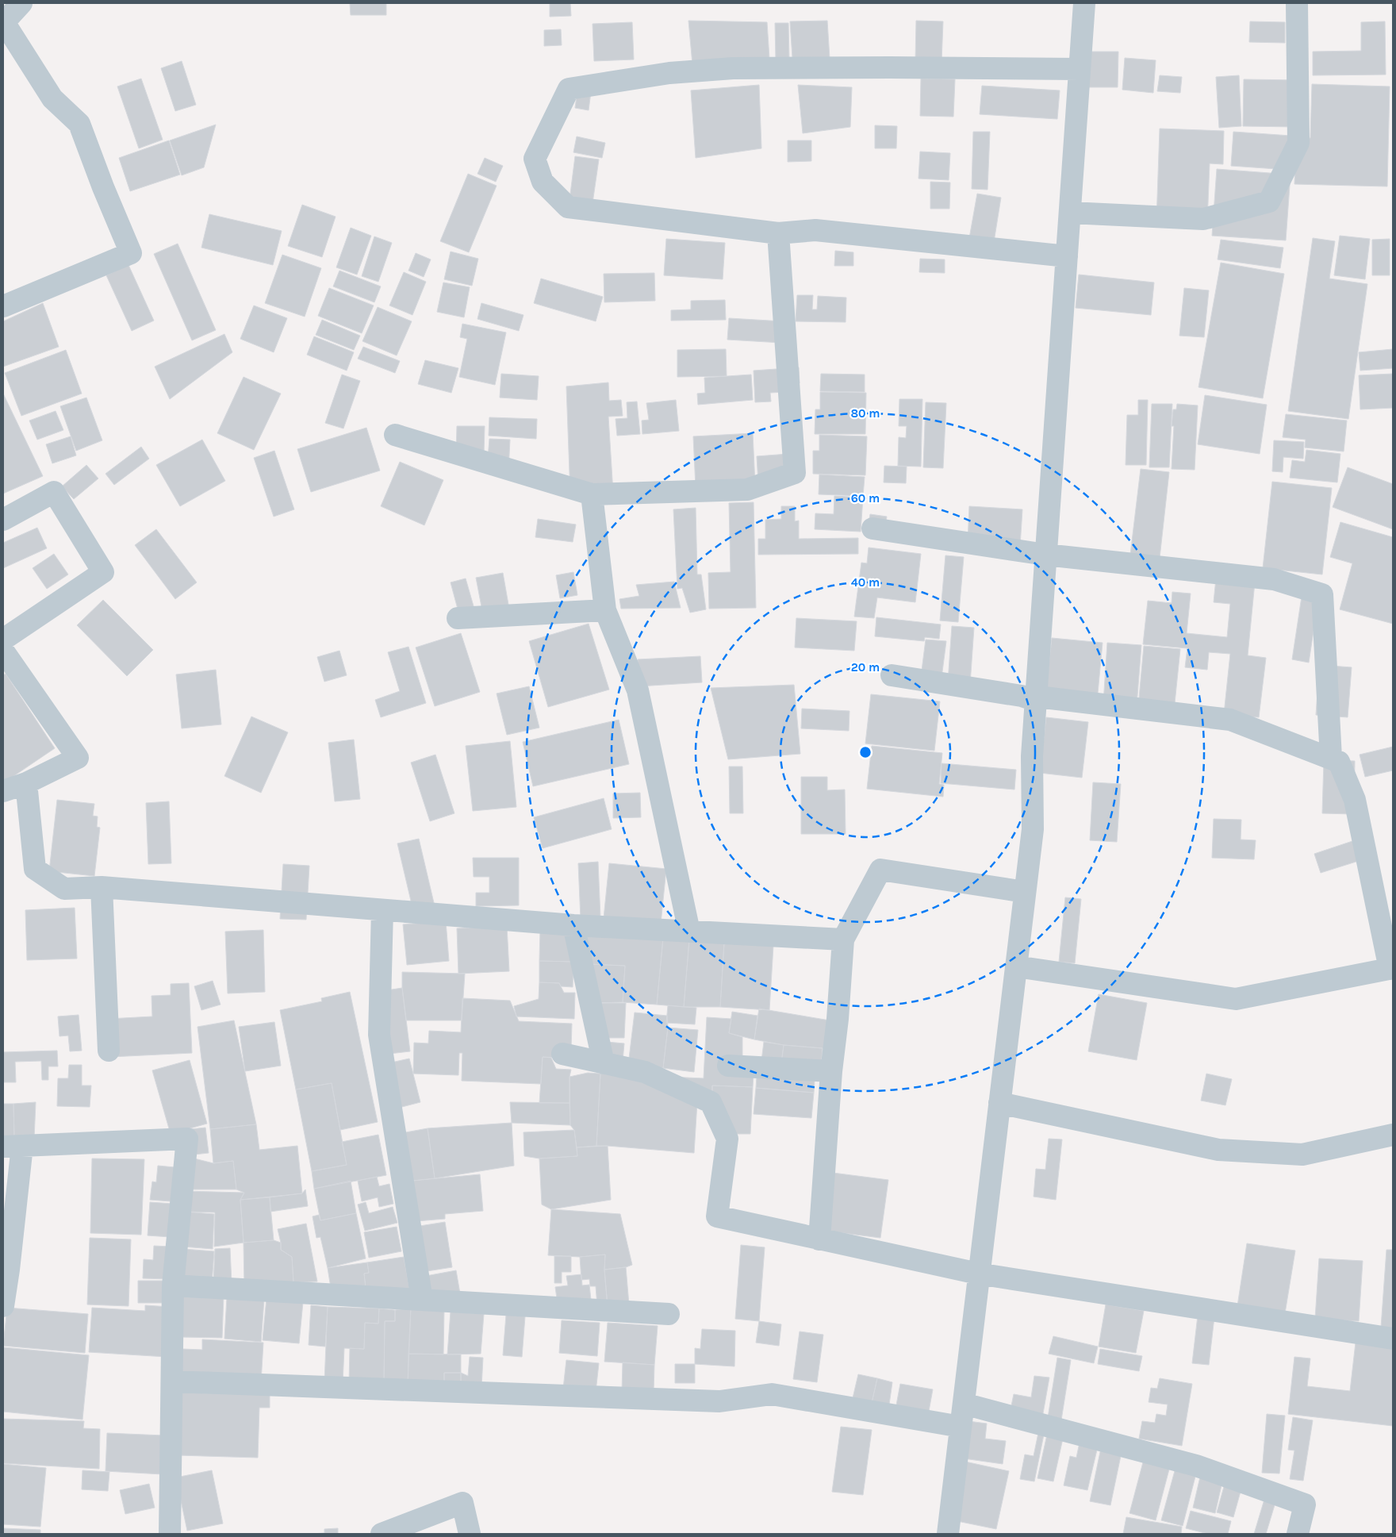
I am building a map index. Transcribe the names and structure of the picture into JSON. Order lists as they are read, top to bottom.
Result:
{
  "rings": [
    "80 m",
    "60 m",
    "40 m",
    "20 m"
  ]
}
